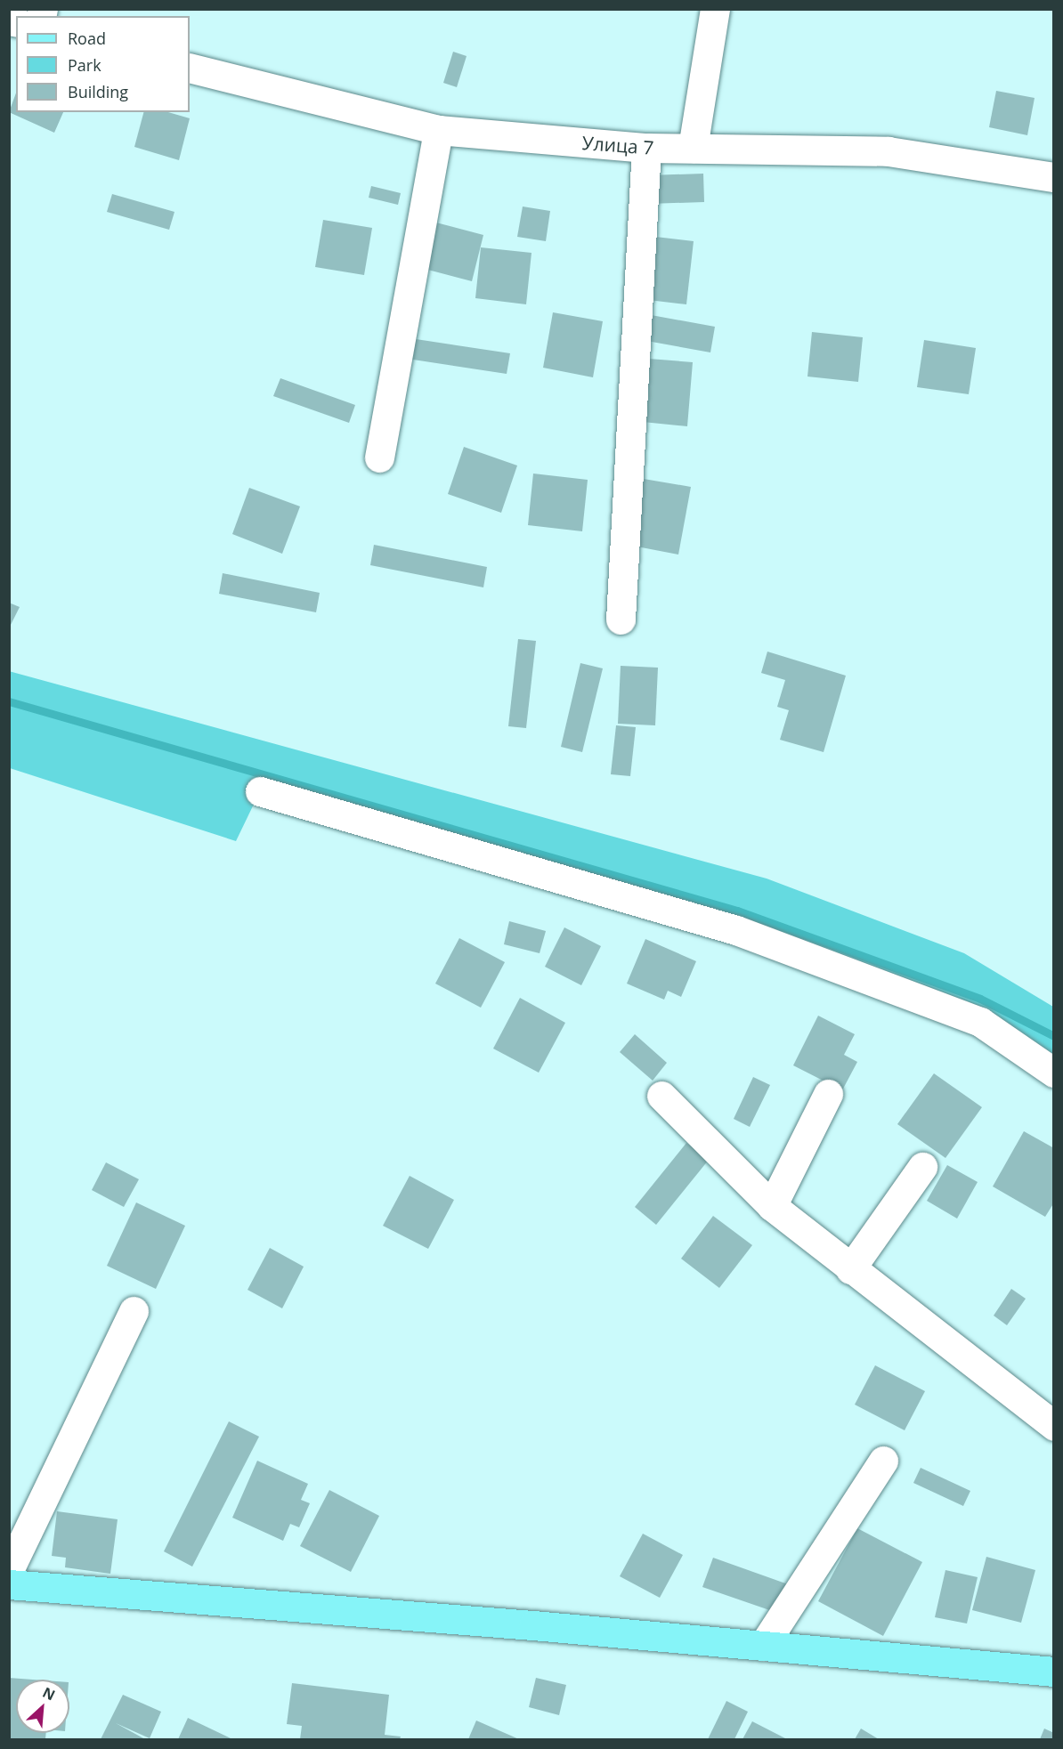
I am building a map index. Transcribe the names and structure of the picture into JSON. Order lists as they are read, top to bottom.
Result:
{
  "streets": {
    "street": ["Улица 7"]
  },
  "legend": ["Road", "Park", "Building"],
  "north": "top right"
}
